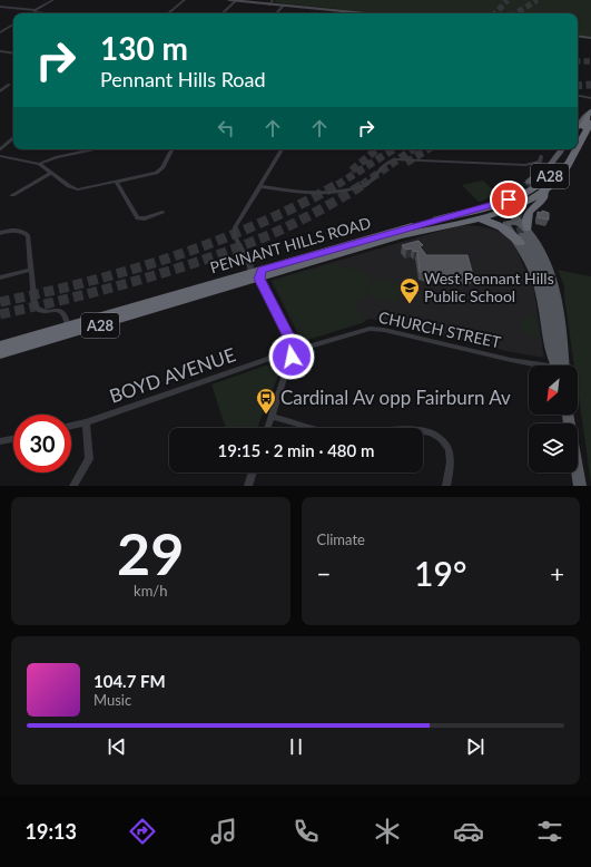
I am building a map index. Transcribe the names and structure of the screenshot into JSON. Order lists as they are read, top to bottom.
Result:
{
  "streets": {
    "highway": ["A28", "PENNANT HILLS ROAD"],
    "street": ["CHURCH STREET", "BOYD AVENUE"]
  },
  "crossings": [
    ["CHURCH STREET", "BOYD AVENUE"]
  ],
  "places": {
    "school or university": ["West Pennant Hills Public School"],
    "bus stop": ["Cardinal Av opp Fairburn Av"]
  },
  "north": "bottom left",
  "page": {
    "turn": ["130 m", "Pennant Hills Road"],
    "limit": "30",
    "trip": "19:15 · 2 min · 480 m",
    "tile": [
      ["29", "km/h"],
      "Climate"
    ],
    "heat": ["−", "19°", "+"],
    "song": ["104.7 FM", "Music"],
    "tabs": "19:13"
  }
}
